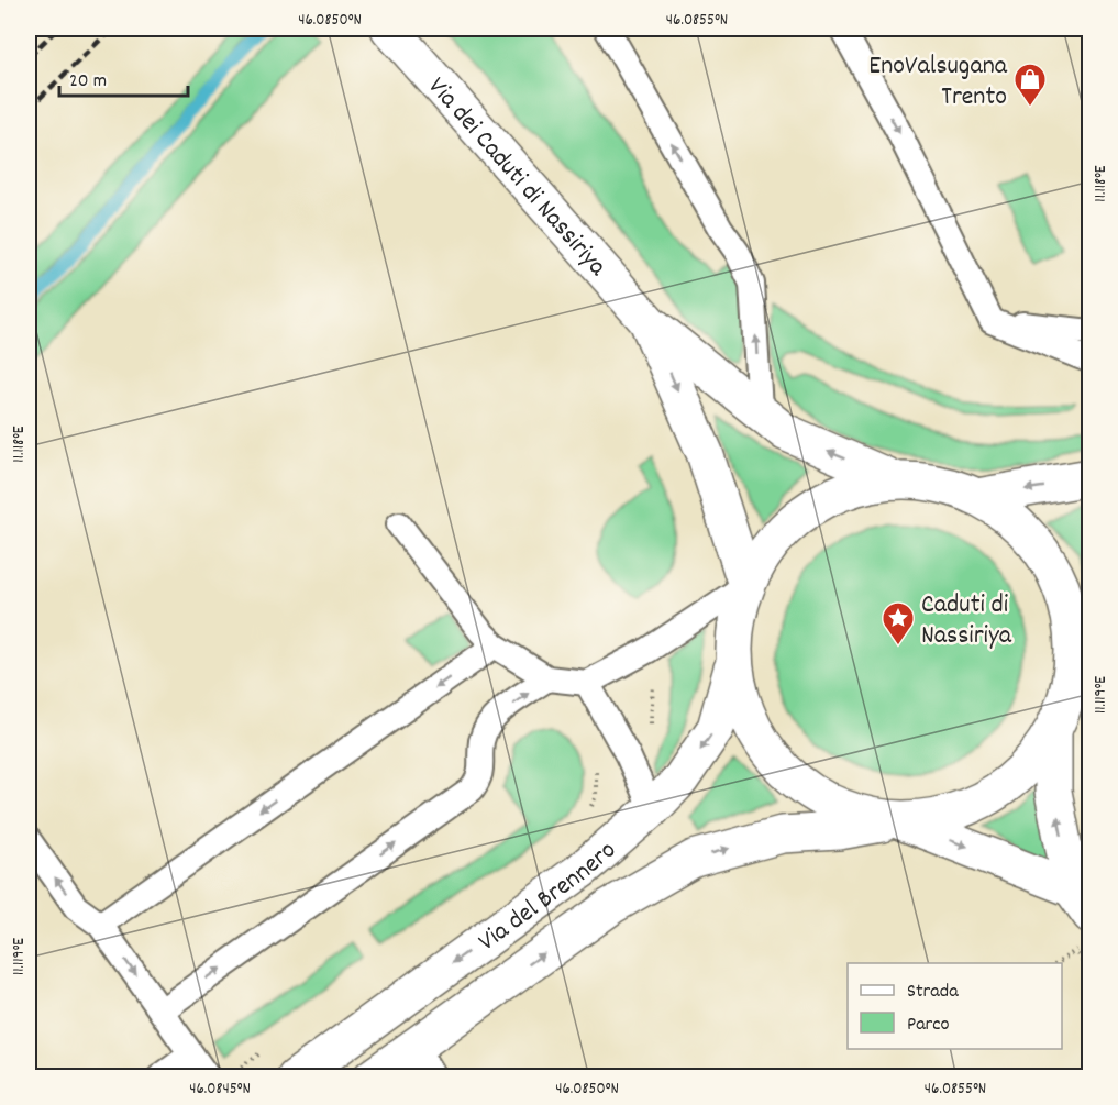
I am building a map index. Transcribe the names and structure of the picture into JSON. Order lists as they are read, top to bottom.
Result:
{
  "streets": {
    "main road": ["Via dei Caduti di Nassiriya", "Via del Brennero"]
  },
  "places": {
    "shop": ["EnoValsugana Trento"],
    "place": ["Caduti di Nassiriya"]
  },
  "legend": ["Strada", "Parco"],
  "scale_bar": "20 m",
  "coordinates": [
    "46.0850°N",
    "46.0855°N",
    "11.118°E",
    "11.119°E",
    "46.0845°N"
  ]
}
